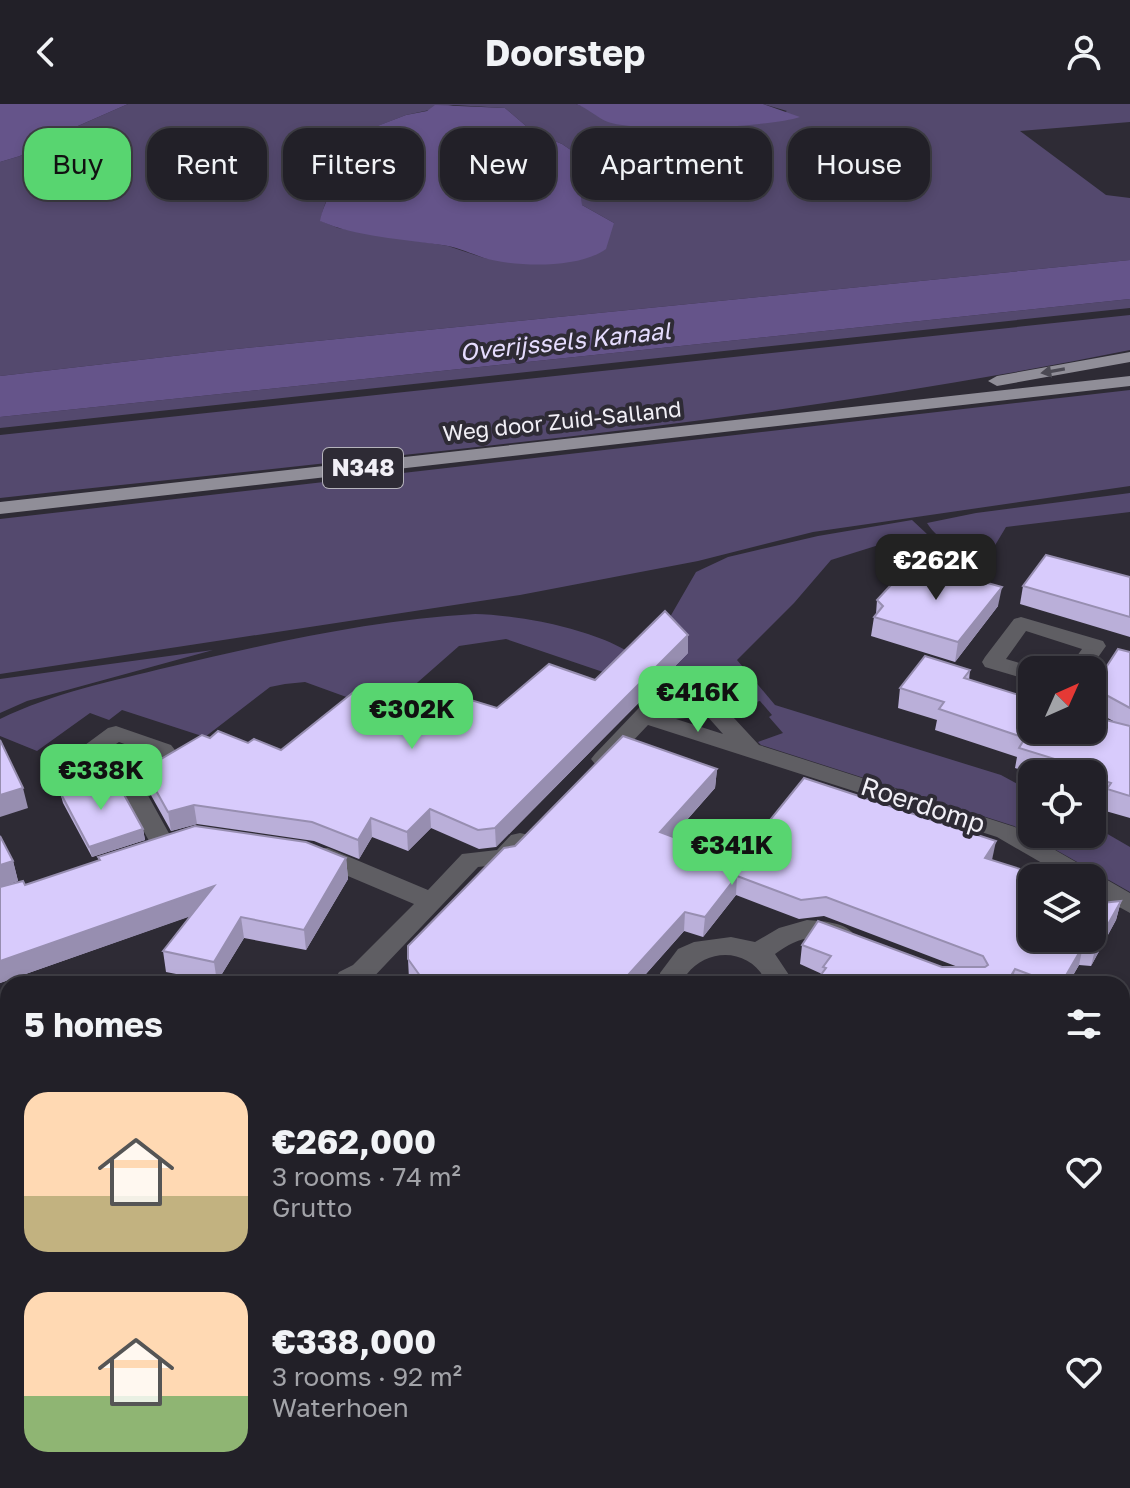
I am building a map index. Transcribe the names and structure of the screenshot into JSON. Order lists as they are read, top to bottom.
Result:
{
  "streets": {
    "main road": ["Weg door Zuid-Salland", "N348"],
    "street": ["Roerdomp"]
  },
  "crossings": [
    ["Weg door Zuid-Salland", "N348"]
  ],
  "water": ["Overijssels Kanaal"],
  "north": "top right",
  "page": {
    "header": "Doorstep",
    "chip": [
      "Buy",
      "Rent",
      "Filters",
      "New",
      "Apartment",
      "House"
    ],
    "price": [
      "€262K",
      "€416K",
      "€302K",
      "€338K",
      "€341K"
    ],
    "heading": "5 homes",
    "list": [
      {
        "name": "€262,000",
        "note": "3 rooms · 74 m² · Grutto"
      },
      {
        "name": "€338,000",
        "note": "3 rooms · 92 m² · Waterhoen"
      }
    ]
  }
}
